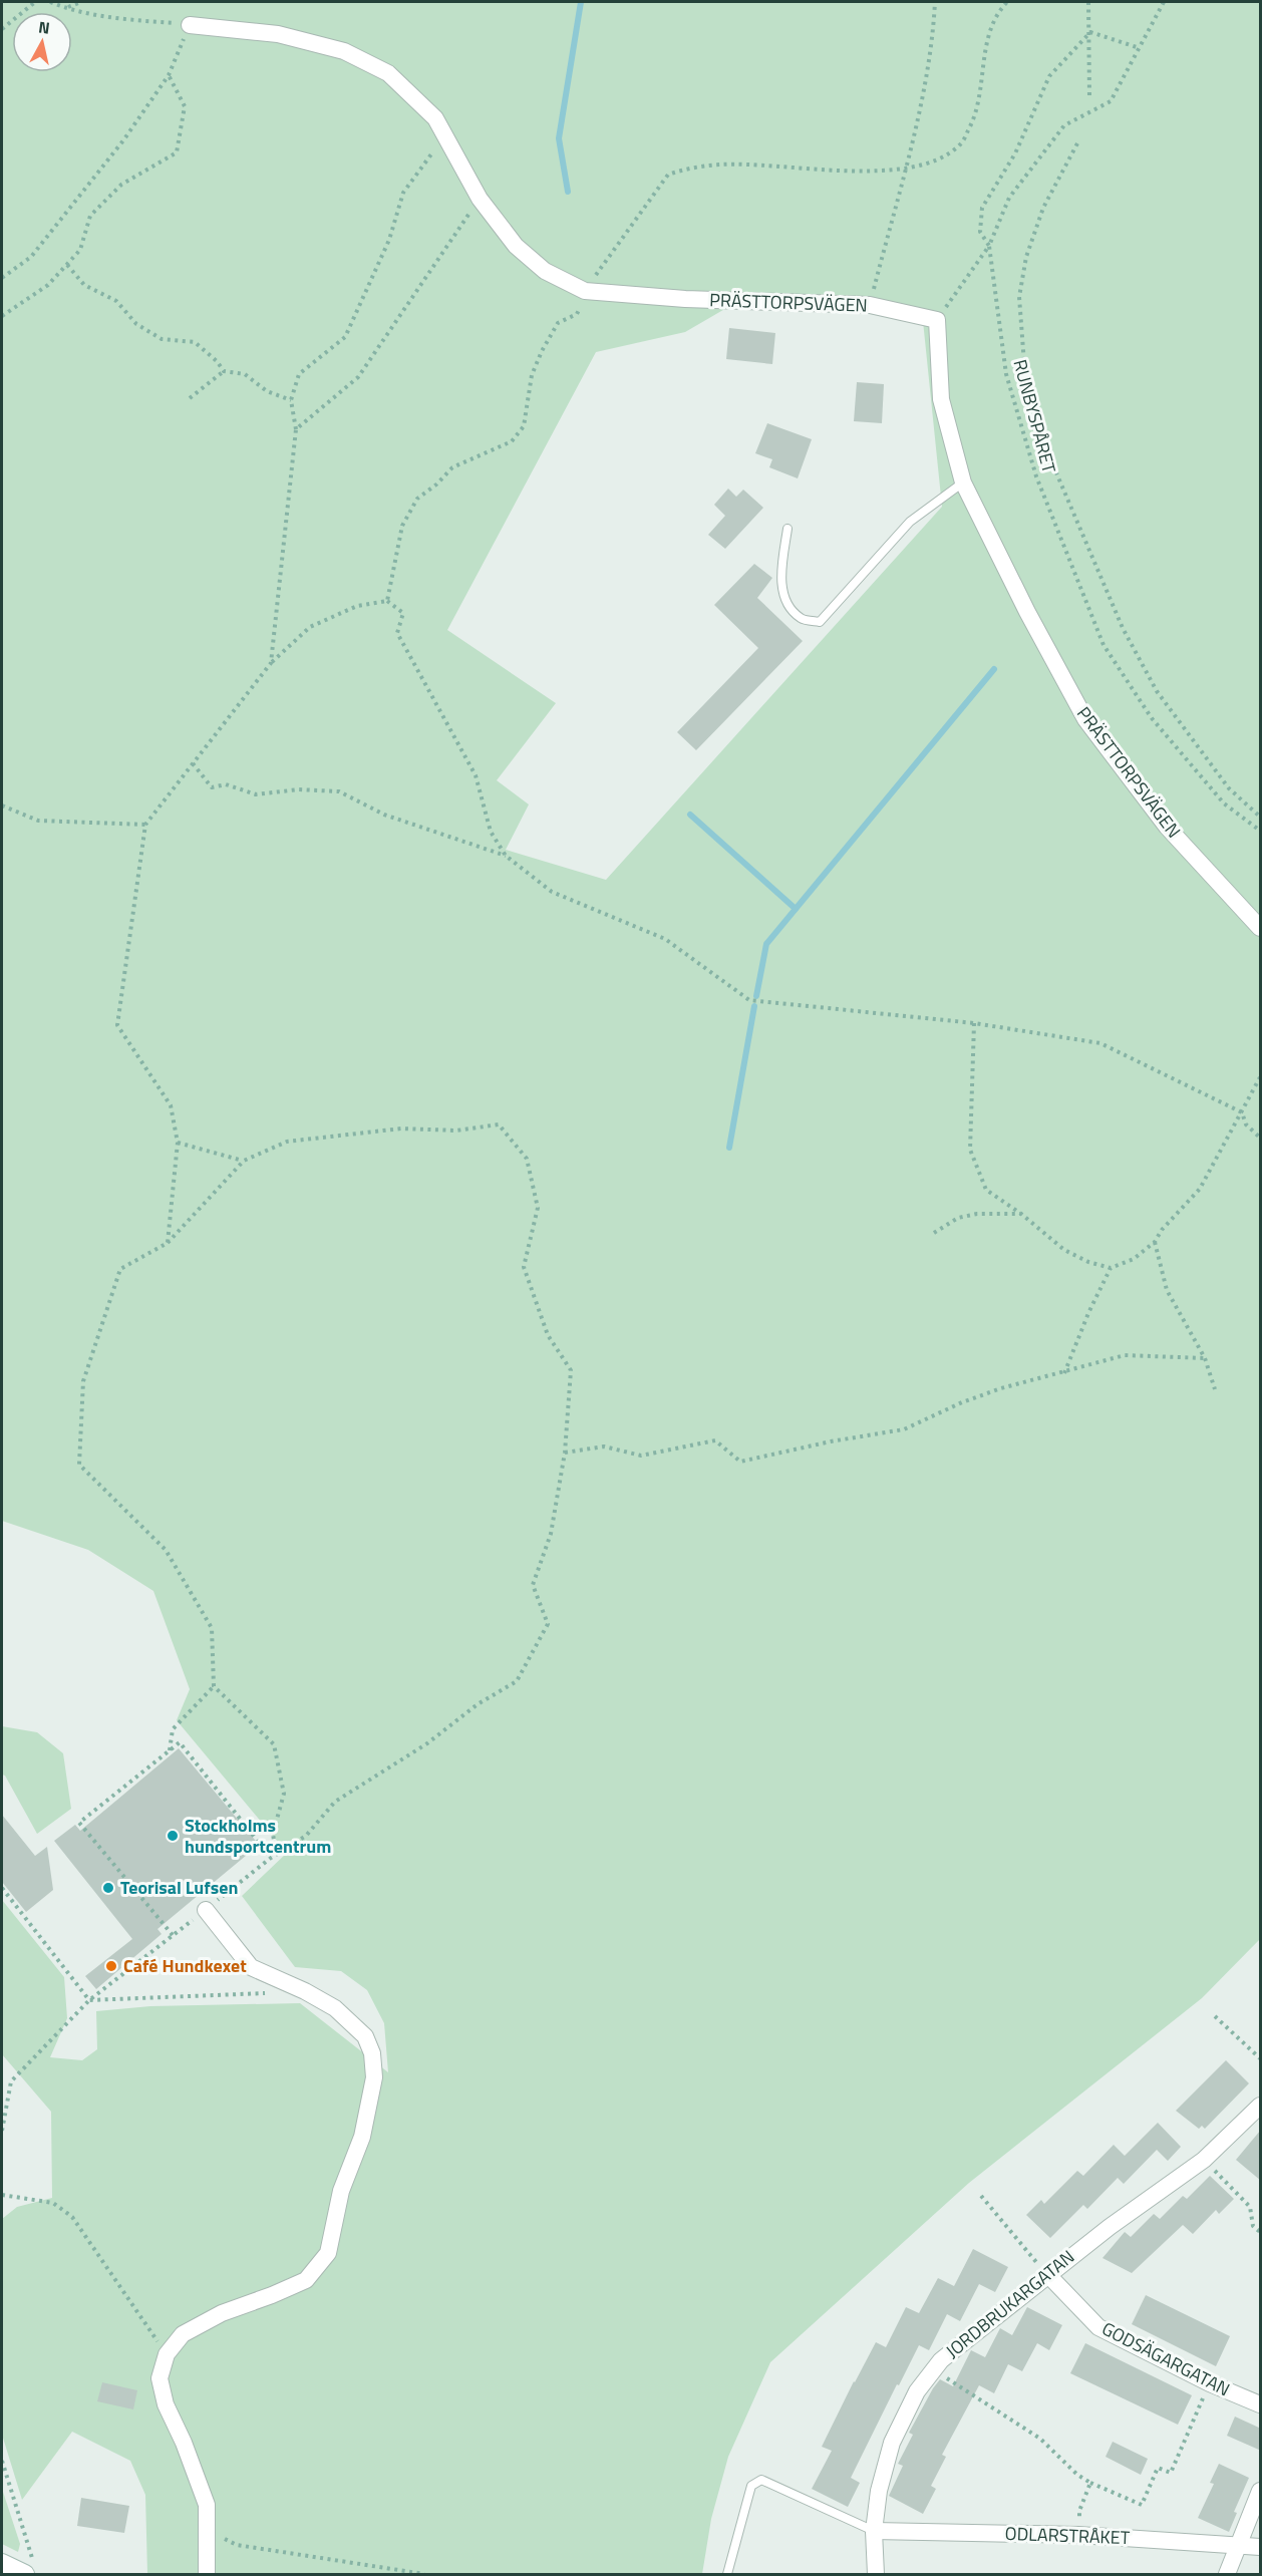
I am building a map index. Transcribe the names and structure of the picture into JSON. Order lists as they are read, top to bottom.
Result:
{
  "streets": {
    "street": [
      "PRÄSTTORPSVÄGEN",
      "JORDBRUKARGATAN",
      "GODSÄGARGATAN",
      "ODLARSTRÅKET"
    ],
    "path": ["RUNBYSPÅRET"]
  },
  "crossings": [
    ["JORDBRUKARGATAN", "GODSÄGARGATAN"],
    ["JORDBRUKARGATAN", "ODLARSTRÅKET"]
  ],
  "places": ["Stockholms hundsportcentrum", "Teorisal Lufsen", "Café Hundkexet"],
  "north": "top"
}
